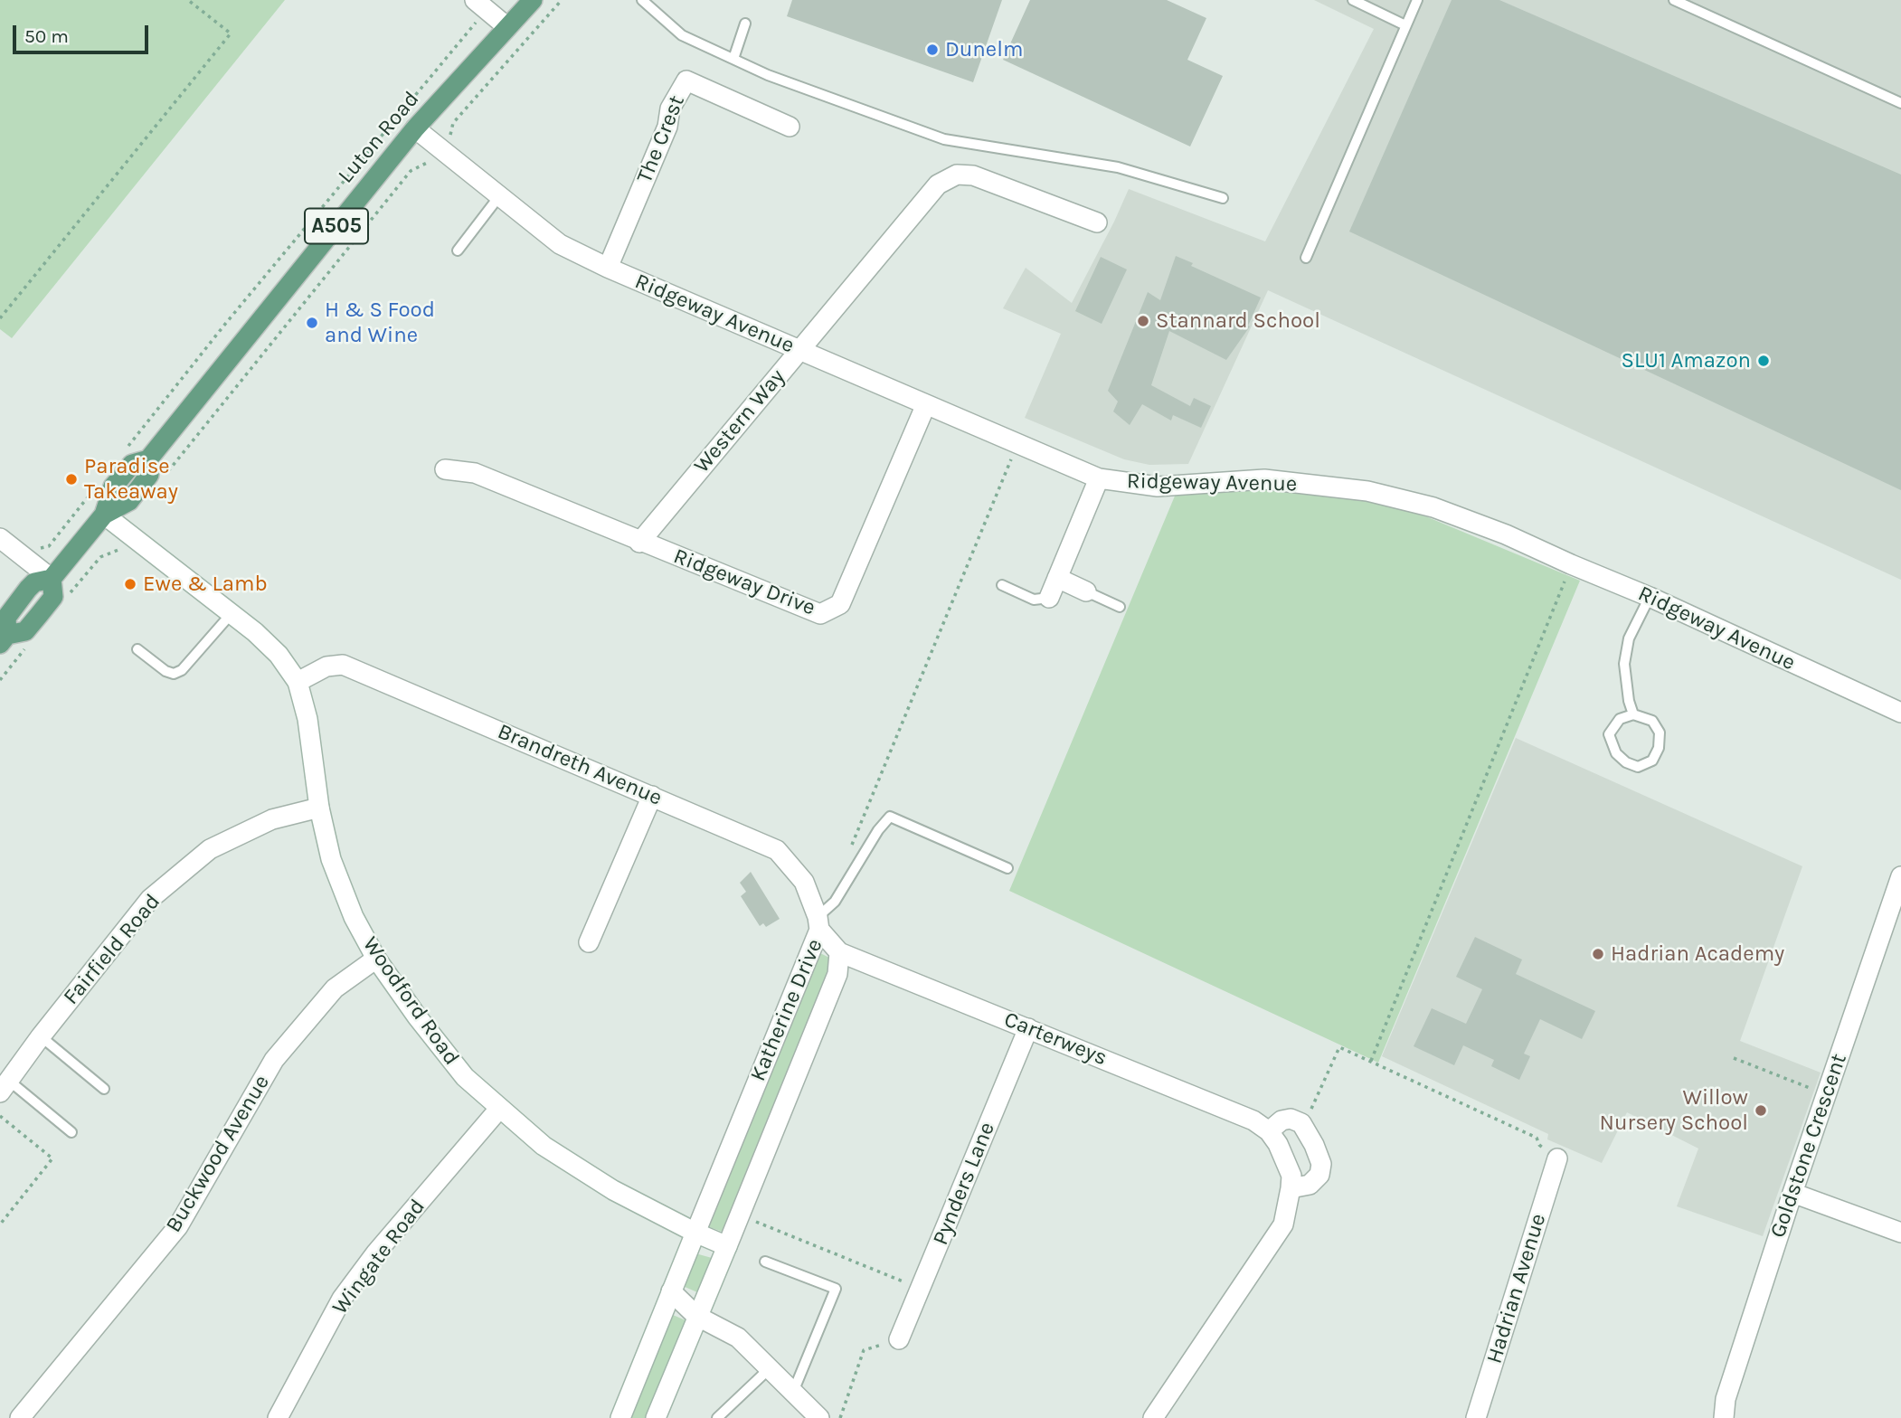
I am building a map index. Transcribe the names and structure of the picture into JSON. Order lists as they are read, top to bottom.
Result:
{
  "streets": {
    "main road": ["Luton Road", "A505"],
    "street": [
      "The Crest",
      "Ridgeway Avenue",
      "Western Way",
      "Ridgeway Drive",
      "Brandreth Avenue",
      "Fairfield Road",
      "Woodford Road",
      "Katherine Drive",
      "Carterweys",
      "Goldstone Crescent",
      "Buckwood Avenue",
      "Pynders Lane",
      "Wingate Road",
      "Hadrian Avenue"
    ]
  },
  "crossings": [
    ["Luton Road", "Ridgeway Avenue"],
    ["Luton Road", "Woodford Road"],
    ["The Crest", "Ridgeway Avenue"],
    ["Ridgeway Avenue", "Western Way"],
    ["Ridgeway Avenue", "Ridgeway Drive"],
    ["Western Way", "Ridgeway Drive"],
    ["Brandreth Avenue", "Woodford Road"],
    ["Brandreth Avenue", "Katherine Drive"],
    ["Fairfield Road", "Woodford Road"],
    ["Woodford Road", "Katherine Drive"],
    ["Woodford Road", "Buckwood Avenue"],
    ["Woodford Road", "Wingate Road"],
    ["Katherine Drive", "Carterweys"],
    ["Carterweys", "Pynders Lane"]
  ],
  "places": [
    "Dunelm",
    "Stannard School",
    "H & S Food and Wine",
    "SLU1 Amazon",
    "Paradise Takeaway",
    "Ewe & Lamb",
    "Hadrian Academy",
    "Willow Nursery School"
  ],
  "scale_bar": "50 m"
}
